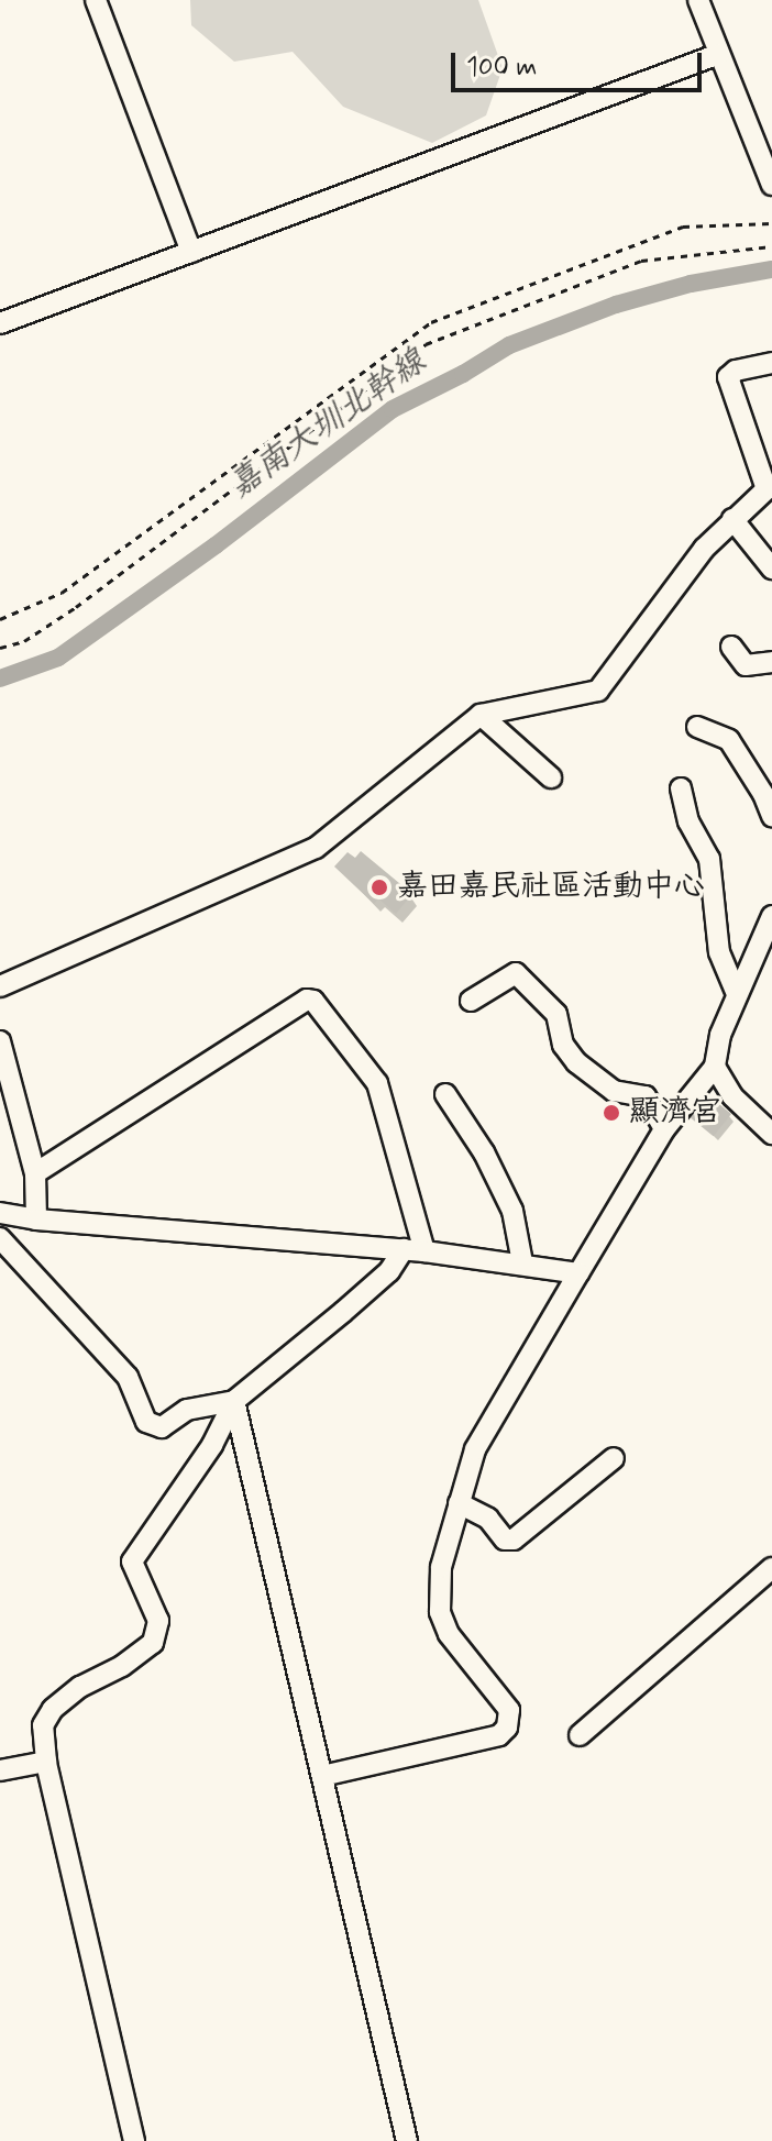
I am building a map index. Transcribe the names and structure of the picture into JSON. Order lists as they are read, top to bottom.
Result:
{
  "water": ["嘉南大圳北幹線"],
  "places": ["嘉田嘉民社區活動中心", "顯濟宮"],
  "scale_bar": "100 m"
}
